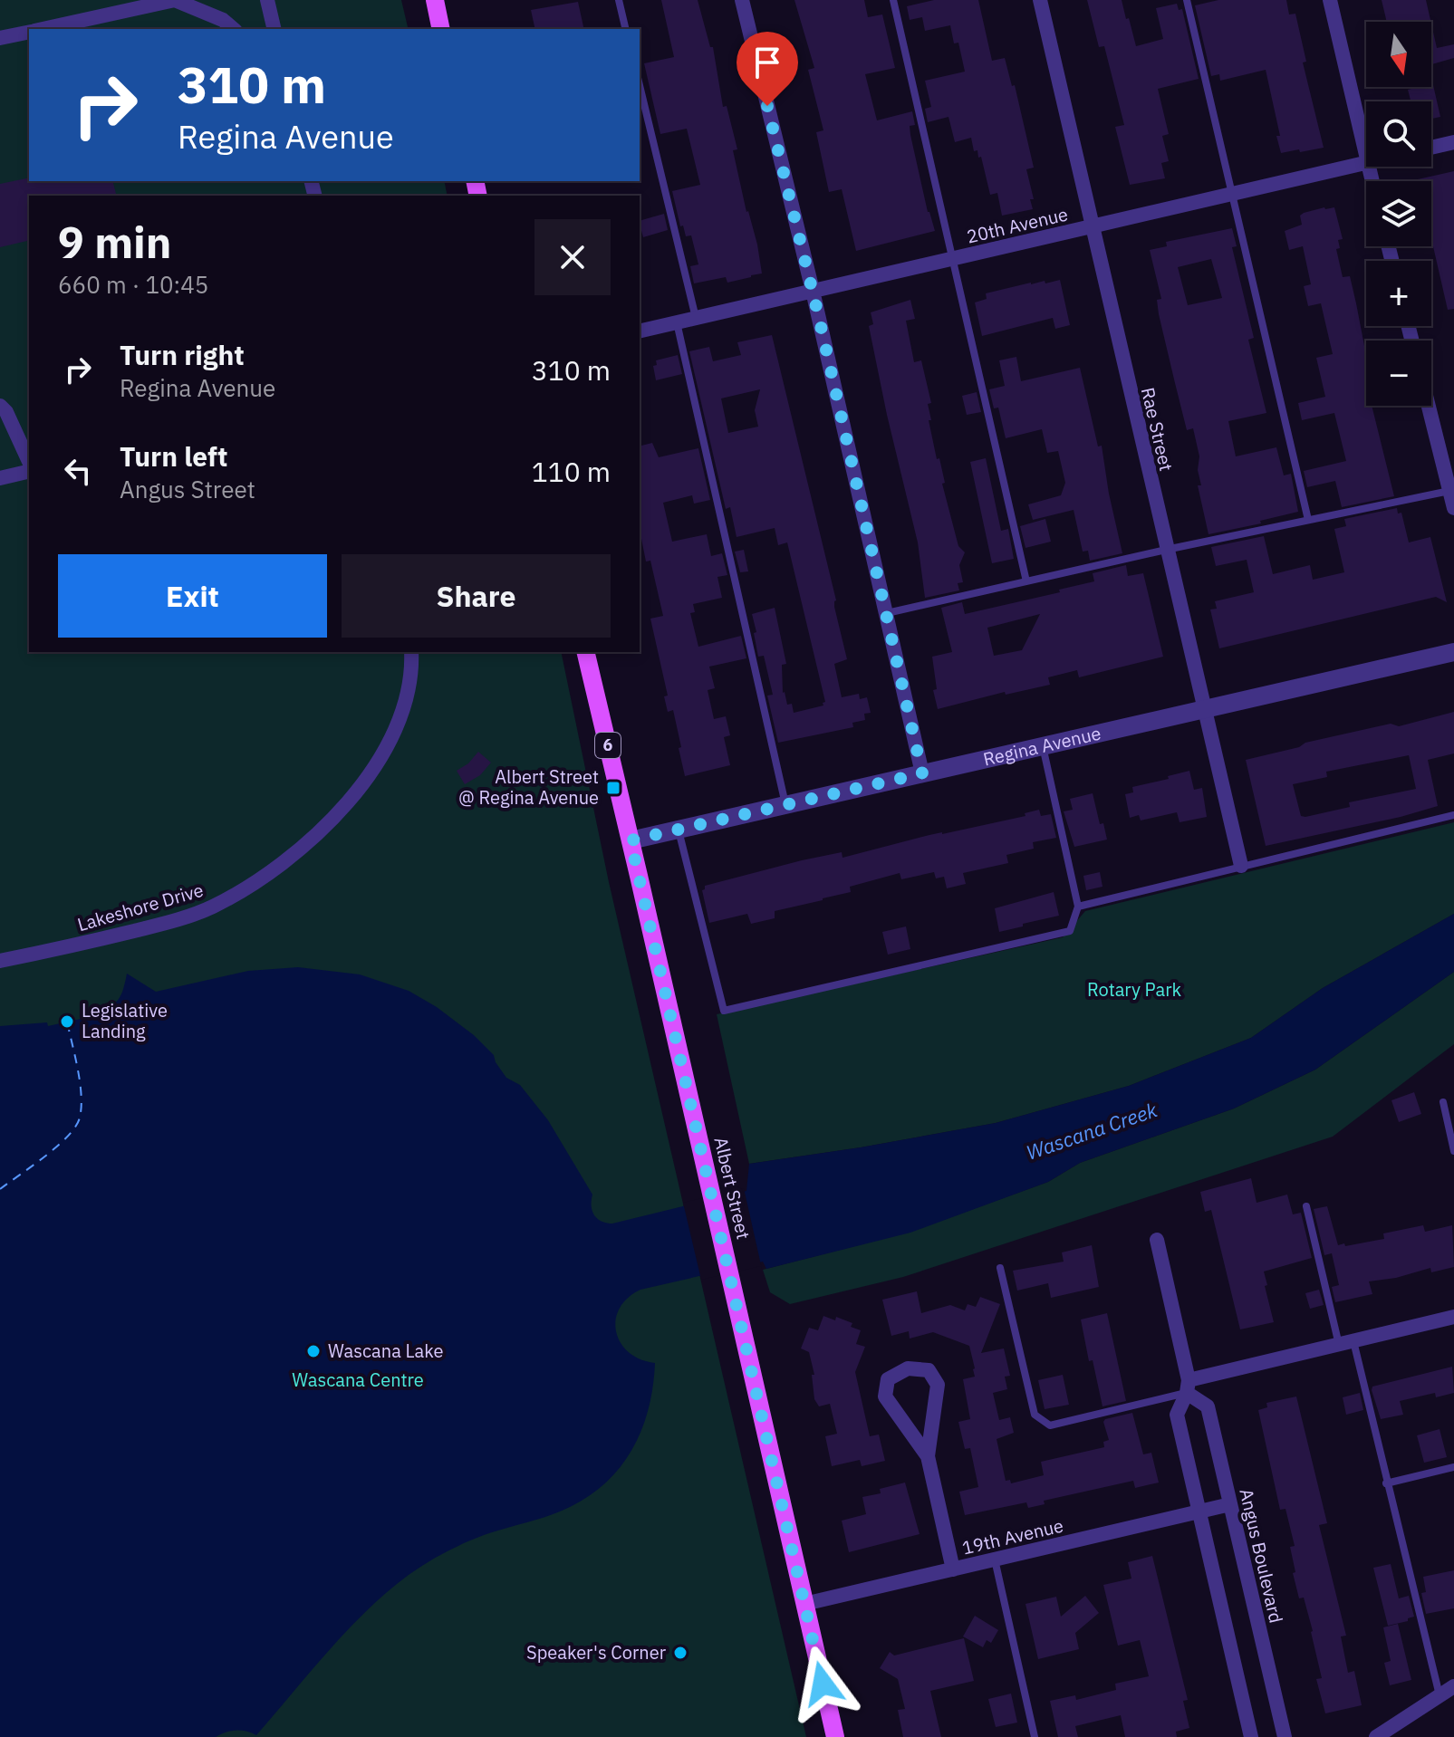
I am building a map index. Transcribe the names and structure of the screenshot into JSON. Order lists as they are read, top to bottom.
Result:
{
  "streets": {
    "main road": ["6", "Albert Street"],
    "street": [
      "20th Avenue",
      "Rae Street",
      "Regina Avenue",
      "Lakeshore Drive",
      "19th Avenue",
      "Angus Boulevard"
    ]
  },
  "crossings": [
    ["20th Avenue", "Rae Street"],
    ["Rae Street", "Regina Avenue"],
    ["Regina Avenue", "Albert Street"],
    ["Albert Street", "19th Avenue"],
    ["19th Avenue", "Angus Boulevard"]
  ],
  "water": ["Wascana Creek"],
  "parks": ["Rotary Park", "Wascana Centre"],
  "places": {
    "transit": ["Albert Street @ Regina Avenue"],
    "other": ["Legislative Landing", "Wascana Lake", "Speaker's Corner"]
  },
  "north": "bottom",
  "page": {
    "map_buttons": ["+", "−"],
    "turn": ["310 m", "Regina Avenue"],
    "heading": ["9 min", "660 m · 10:45"],
    "list": [
      {
        "name": "Turn right",
        "note": "Regina Avenue",
        "value": "310 m"
      },
      {
        "name": "Turn left",
        "note": "Angus Street",
        "value": "110 m"
      }
    ],
    "buttons": ["Exit", "Share"]
  }
}
